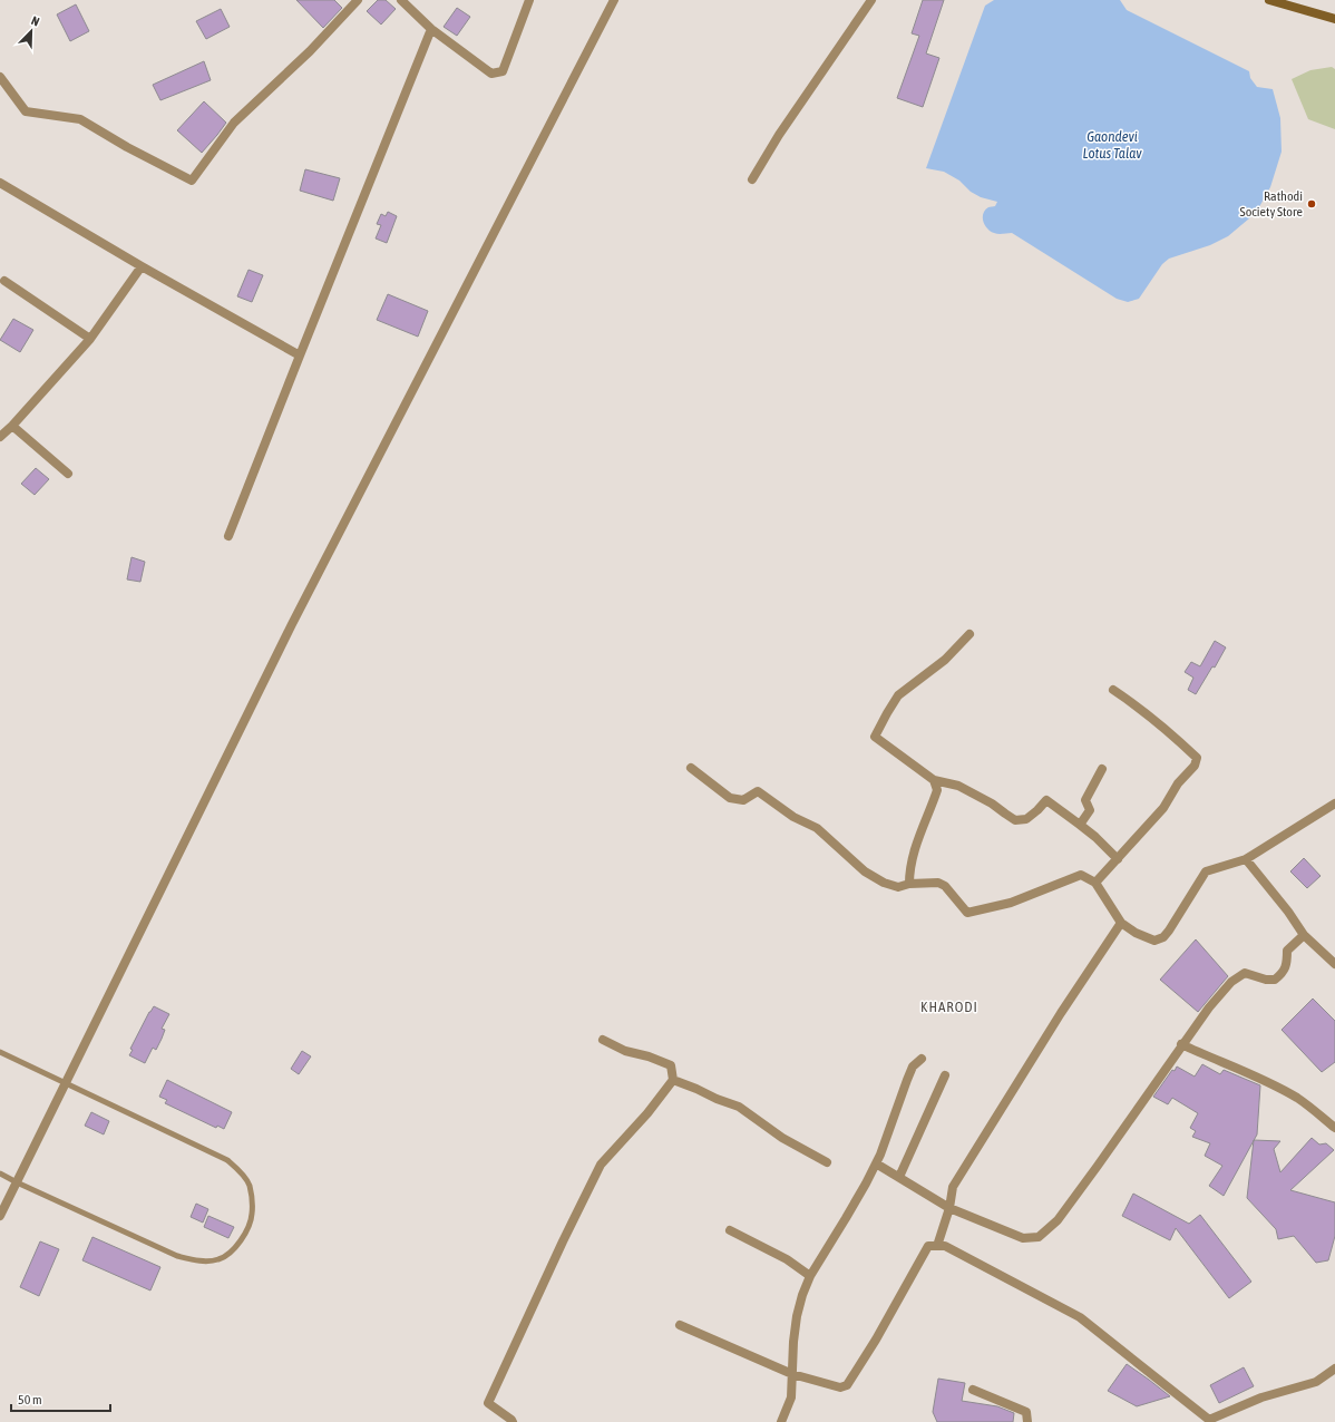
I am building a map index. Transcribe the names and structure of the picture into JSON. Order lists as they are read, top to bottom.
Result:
{
  "districts": ["KHARODI"],
  "water": ["Gaondevi Lotus Talav"],
  "places": ["Rathodi Society Store"],
  "scale_bar": "50 m",
  "north": "top right"
}
